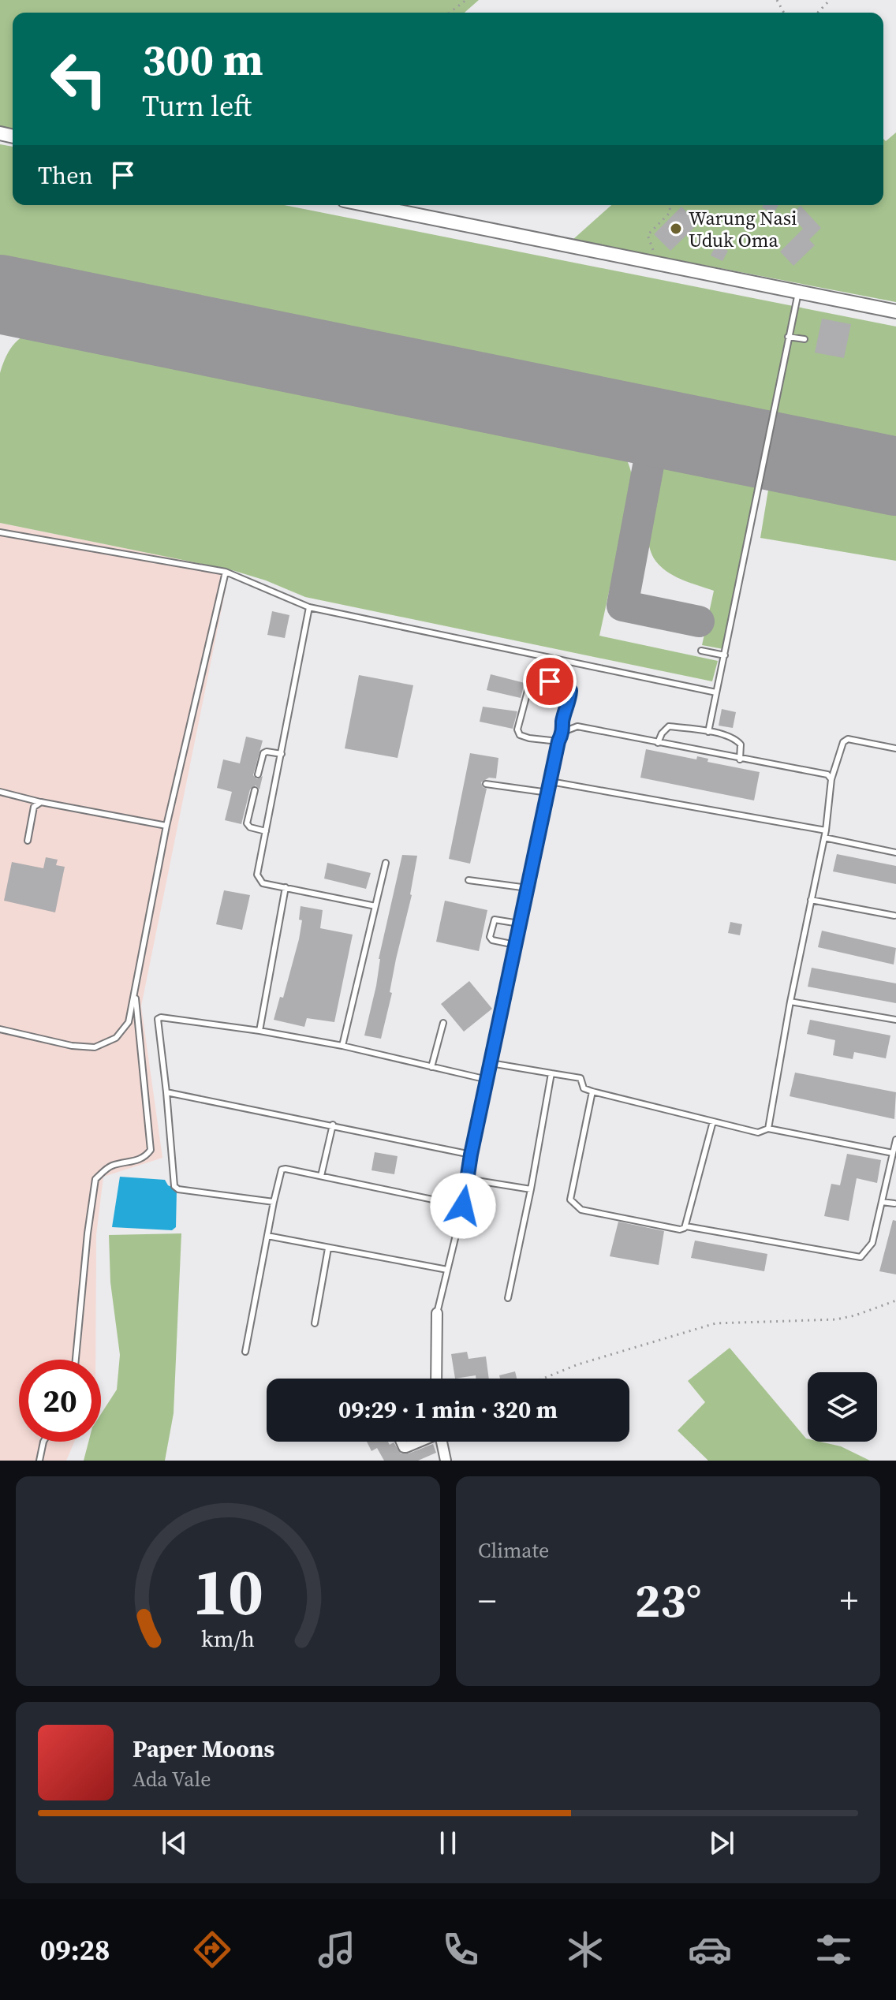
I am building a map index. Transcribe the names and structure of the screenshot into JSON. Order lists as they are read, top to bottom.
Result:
{
  "places": ["Warung Nasi Uduk Oma"],
  "page": {
    "turn": ["300 m", "Turn left"],
    "then": "Then",
    "limit": "20",
    "trip": "09:29 · 1 min · 320 m",
    "tile": "Climate",
    "heat": ["−", "23°", "+"],
    "song": ["Paper Moons", "Ada Vale"],
    "tabs": "09:28",
    "gauge": ["10", "km/h"]
  }
}
